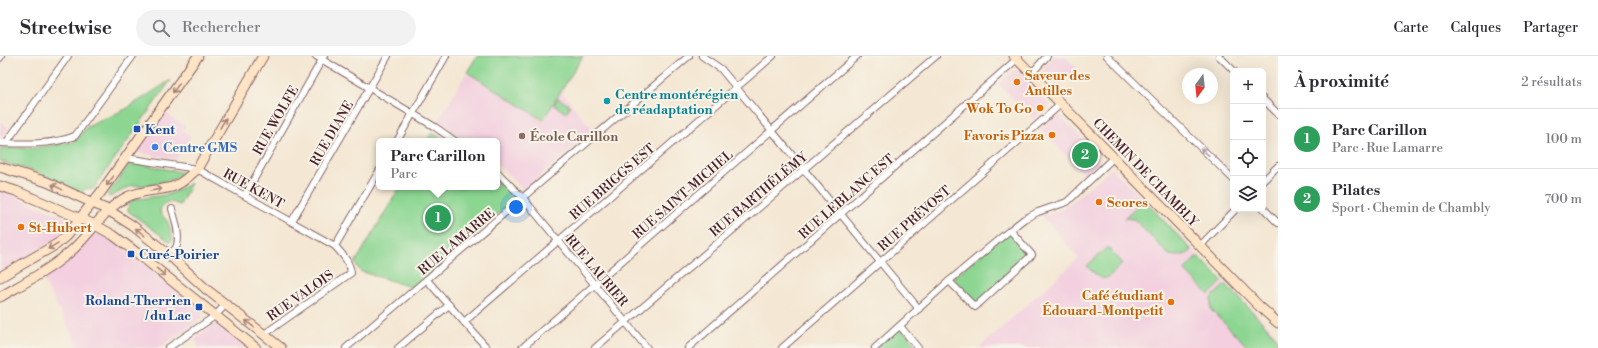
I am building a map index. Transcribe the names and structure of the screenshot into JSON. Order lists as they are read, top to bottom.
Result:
{
  "streets": {
    "main road": ["CHEMIN DE CHAMBLY"],
    "street": [
      "RUE WOLFE",
      "RUE DIANE",
      "RUE BRIGGS EST",
      "RUE KENT",
      "RUE SAINT-MICHEL",
      "RUE BARTHÉLÉMY",
      "RUE LEBLANC EST",
      "RUE PRÉVOST",
      "RUE LAMARRE",
      "RUE LAURIER",
      "RUE VALOIS"
    ]
  },
  "crossings": [
    ["RUE WOLFE", "RUE KENT"],
    ["RUE DIANE", "RUE KENT"],
    ["CHEMIN DE CHAMBLY", "RUE LEBLANC EST"],
    ["CHEMIN DE CHAMBLY", "RUE PRÉVOST"],
    ["RUE BRIGGS EST", "RUE LAURIER"],
    ["RUE KENT", "RUE VALOIS"],
    ["RUE SAINT-MICHEL", "RUE LAURIER"],
    ["RUE BARTHÉLÉMY", "RUE LAURIER"],
    ["RUE LAMARRE", "RUE LAURIER"]
  ],
  "places": {
    "other": [
      "Saveur des Antilles",
      "Centre montérégien de réadaptation",
      "Wok To Go",
      "Favoris Pizza",
      "École Carillon",
      "Centre GMS",
      "Scores",
      "St-Hubert",
      "Café étudiant Édouard-Montpetit"
    ],
    "transit": ["Kent", "Curé-Poirier", "Roland-Therrien / du Lac"]
  },
  "north": "bottom",
  "page": {
    "header": "Streetwise",
    "search": "Rechercher",
    "nav": ["Carte", "Calques", "Partager"],
    "heading": ["À proximité", "2 résultats"],
    "map_buttons": ["+", "−"],
    "list": [
      {
        "mark": "1",
        "name": "Parc Carillon",
        "note": "Parc · Rue Lamarre",
        "value": "100 m"
      },
      {
        "mark": "2",
        "name": "Pilates",
        "note": "Sport · Chemin de Chambly",
        "value": "700 m"
      }
    ],
    "popup": ["Parc Carillon", "Parc"],
    "pins": ["2", "1"]
  }
}
